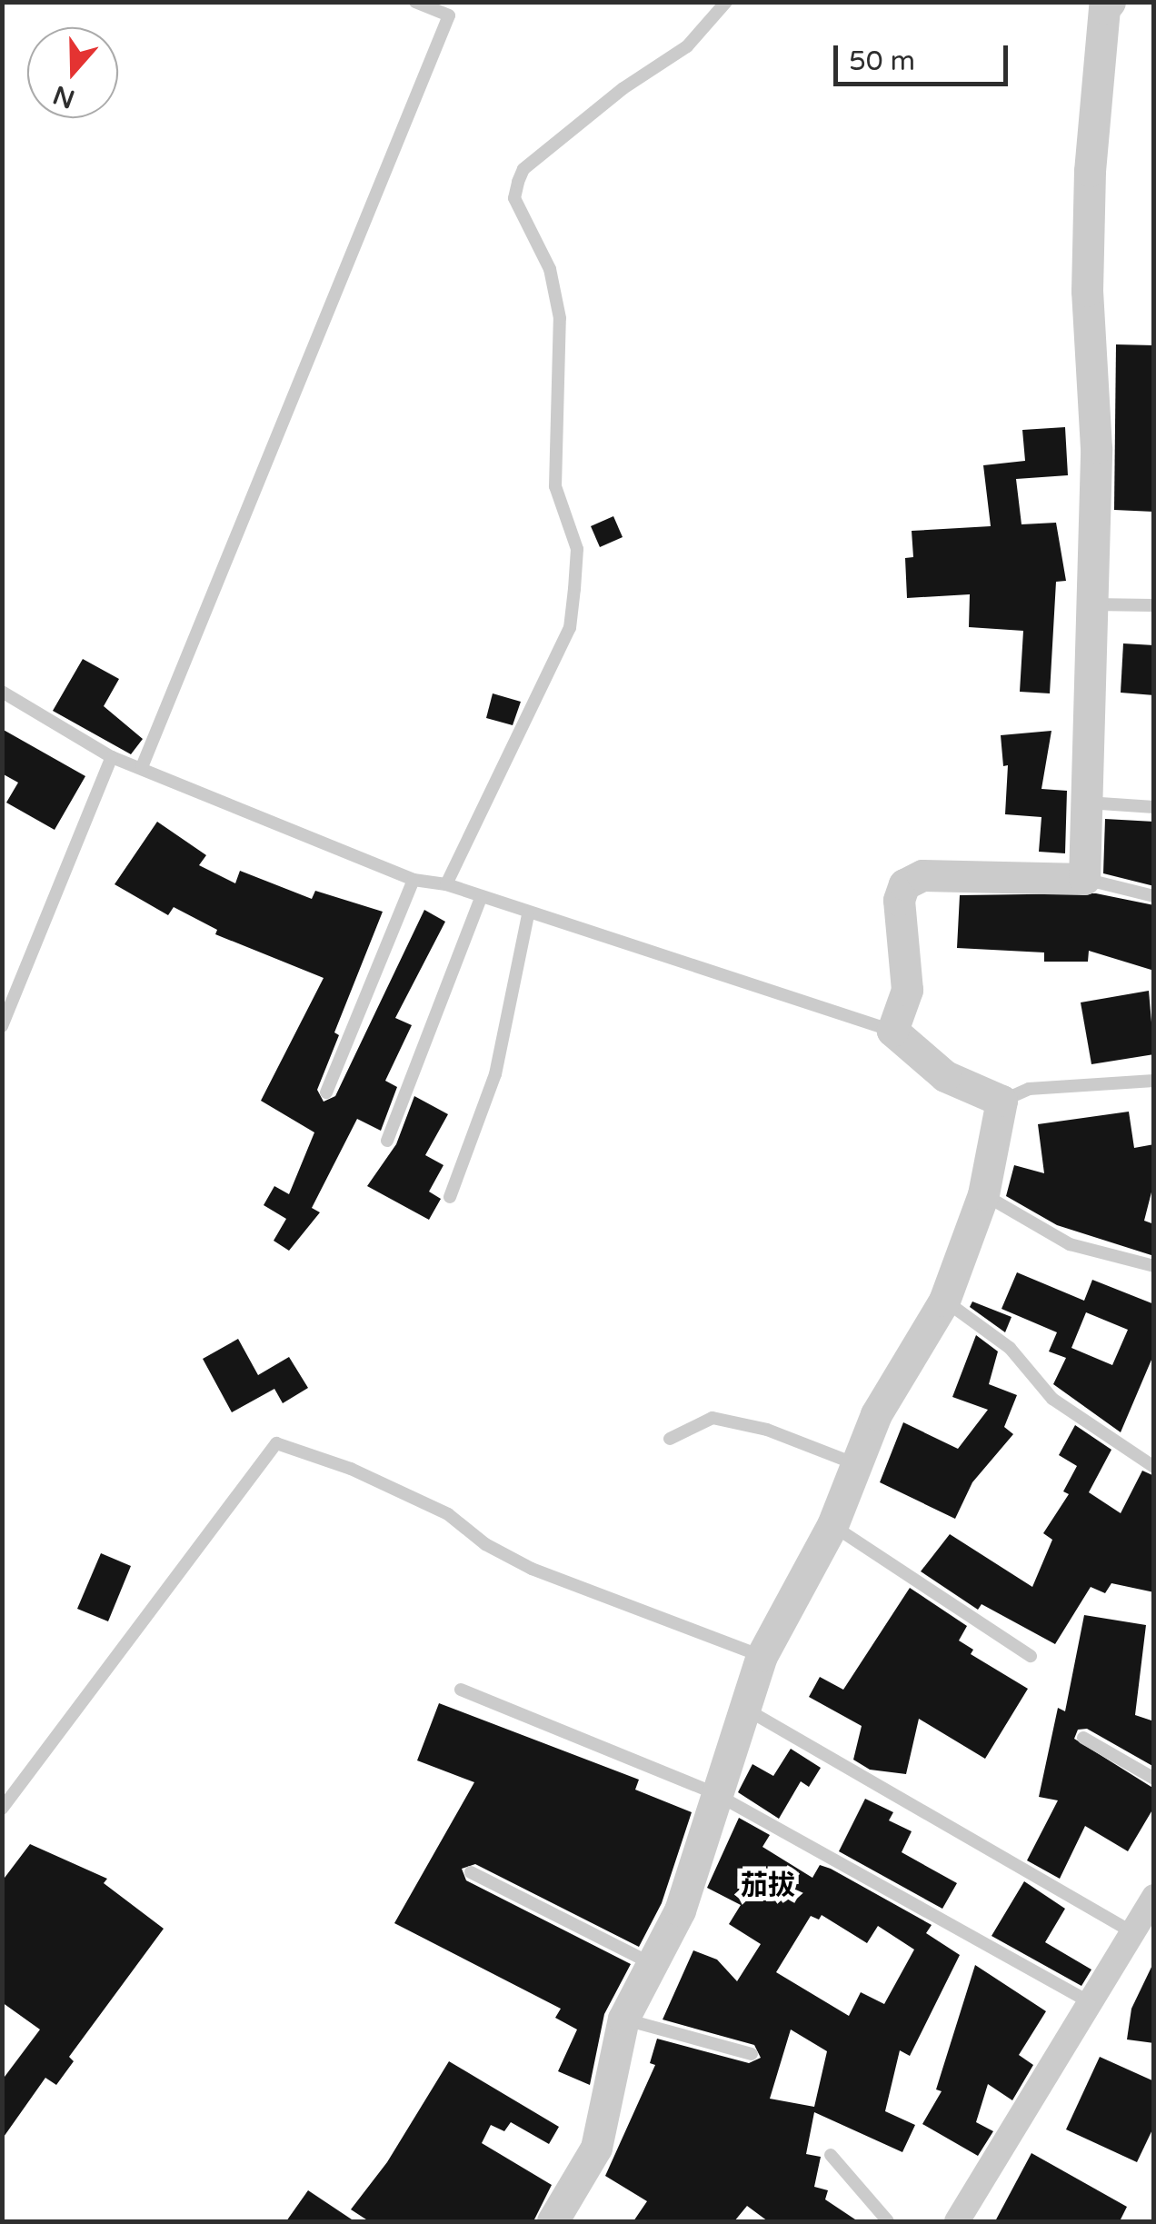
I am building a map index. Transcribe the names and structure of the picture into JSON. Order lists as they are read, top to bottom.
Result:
{
  "districts": ["茄拔"],
  "scale_bar": "50 m",
  "north": "bottom"
}
